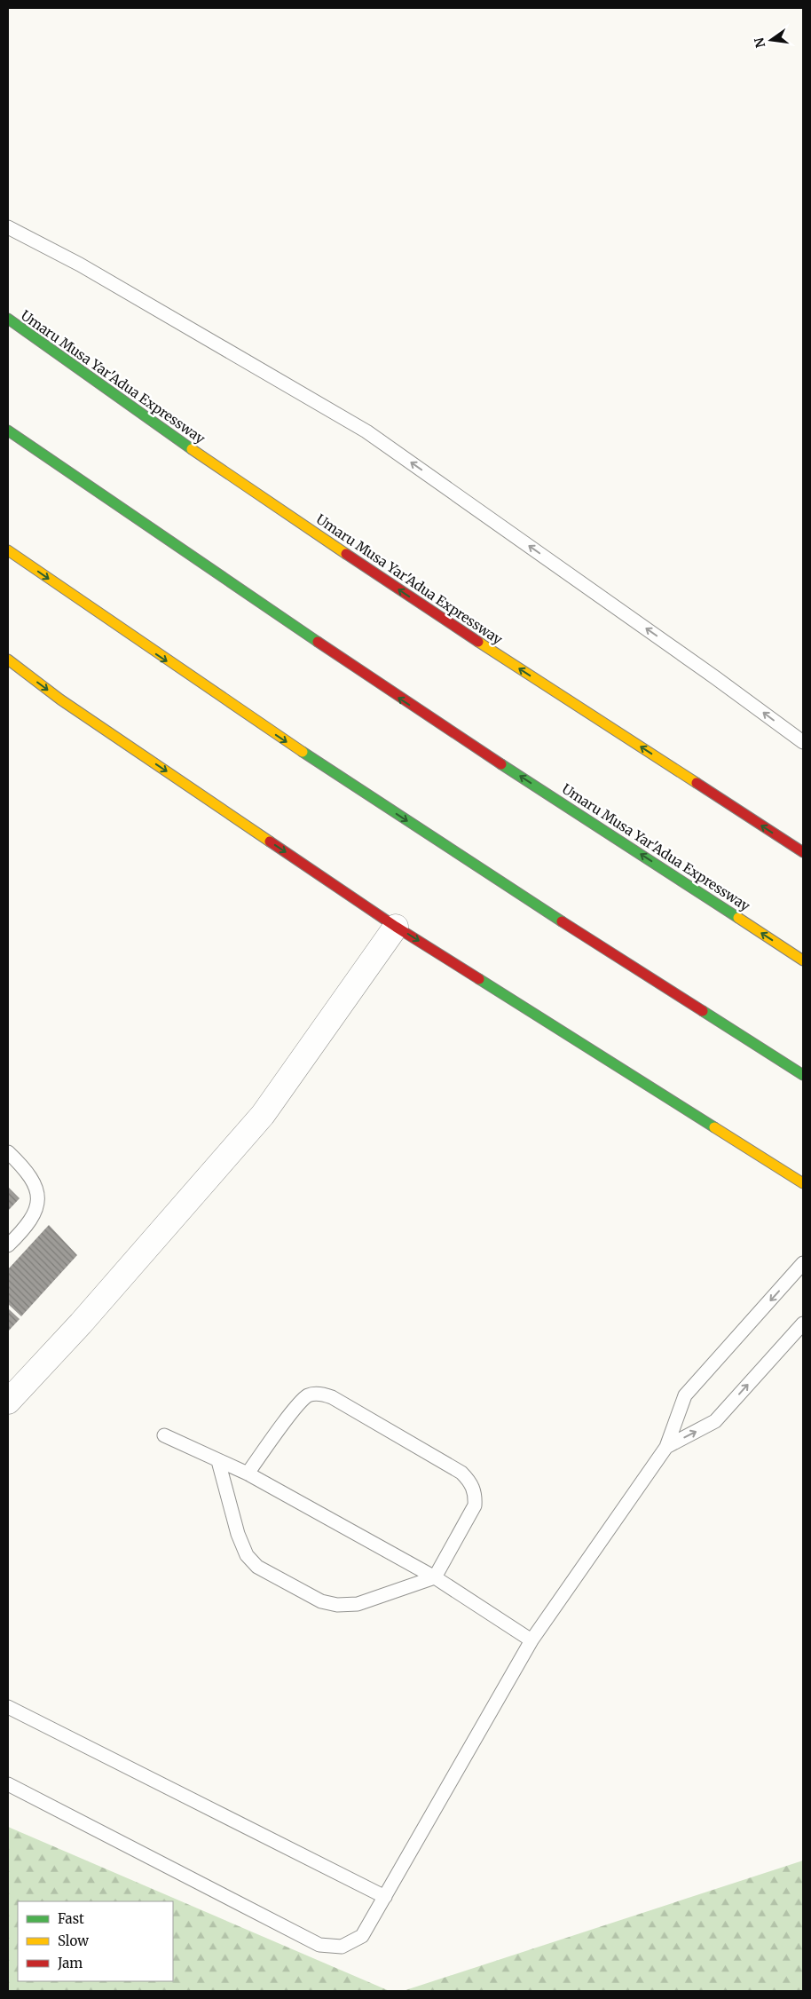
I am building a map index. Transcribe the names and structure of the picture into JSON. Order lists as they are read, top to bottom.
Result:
{
  "streets": {
    "highway": ["Umaru Musa Yar'Adua Expressway"]
  },
  "one_way": ["Umaru Musa Yar'Adua Expressway"],
  "legend": ["Fast", "Slow", "Jam"],
  "north": "left"
}
